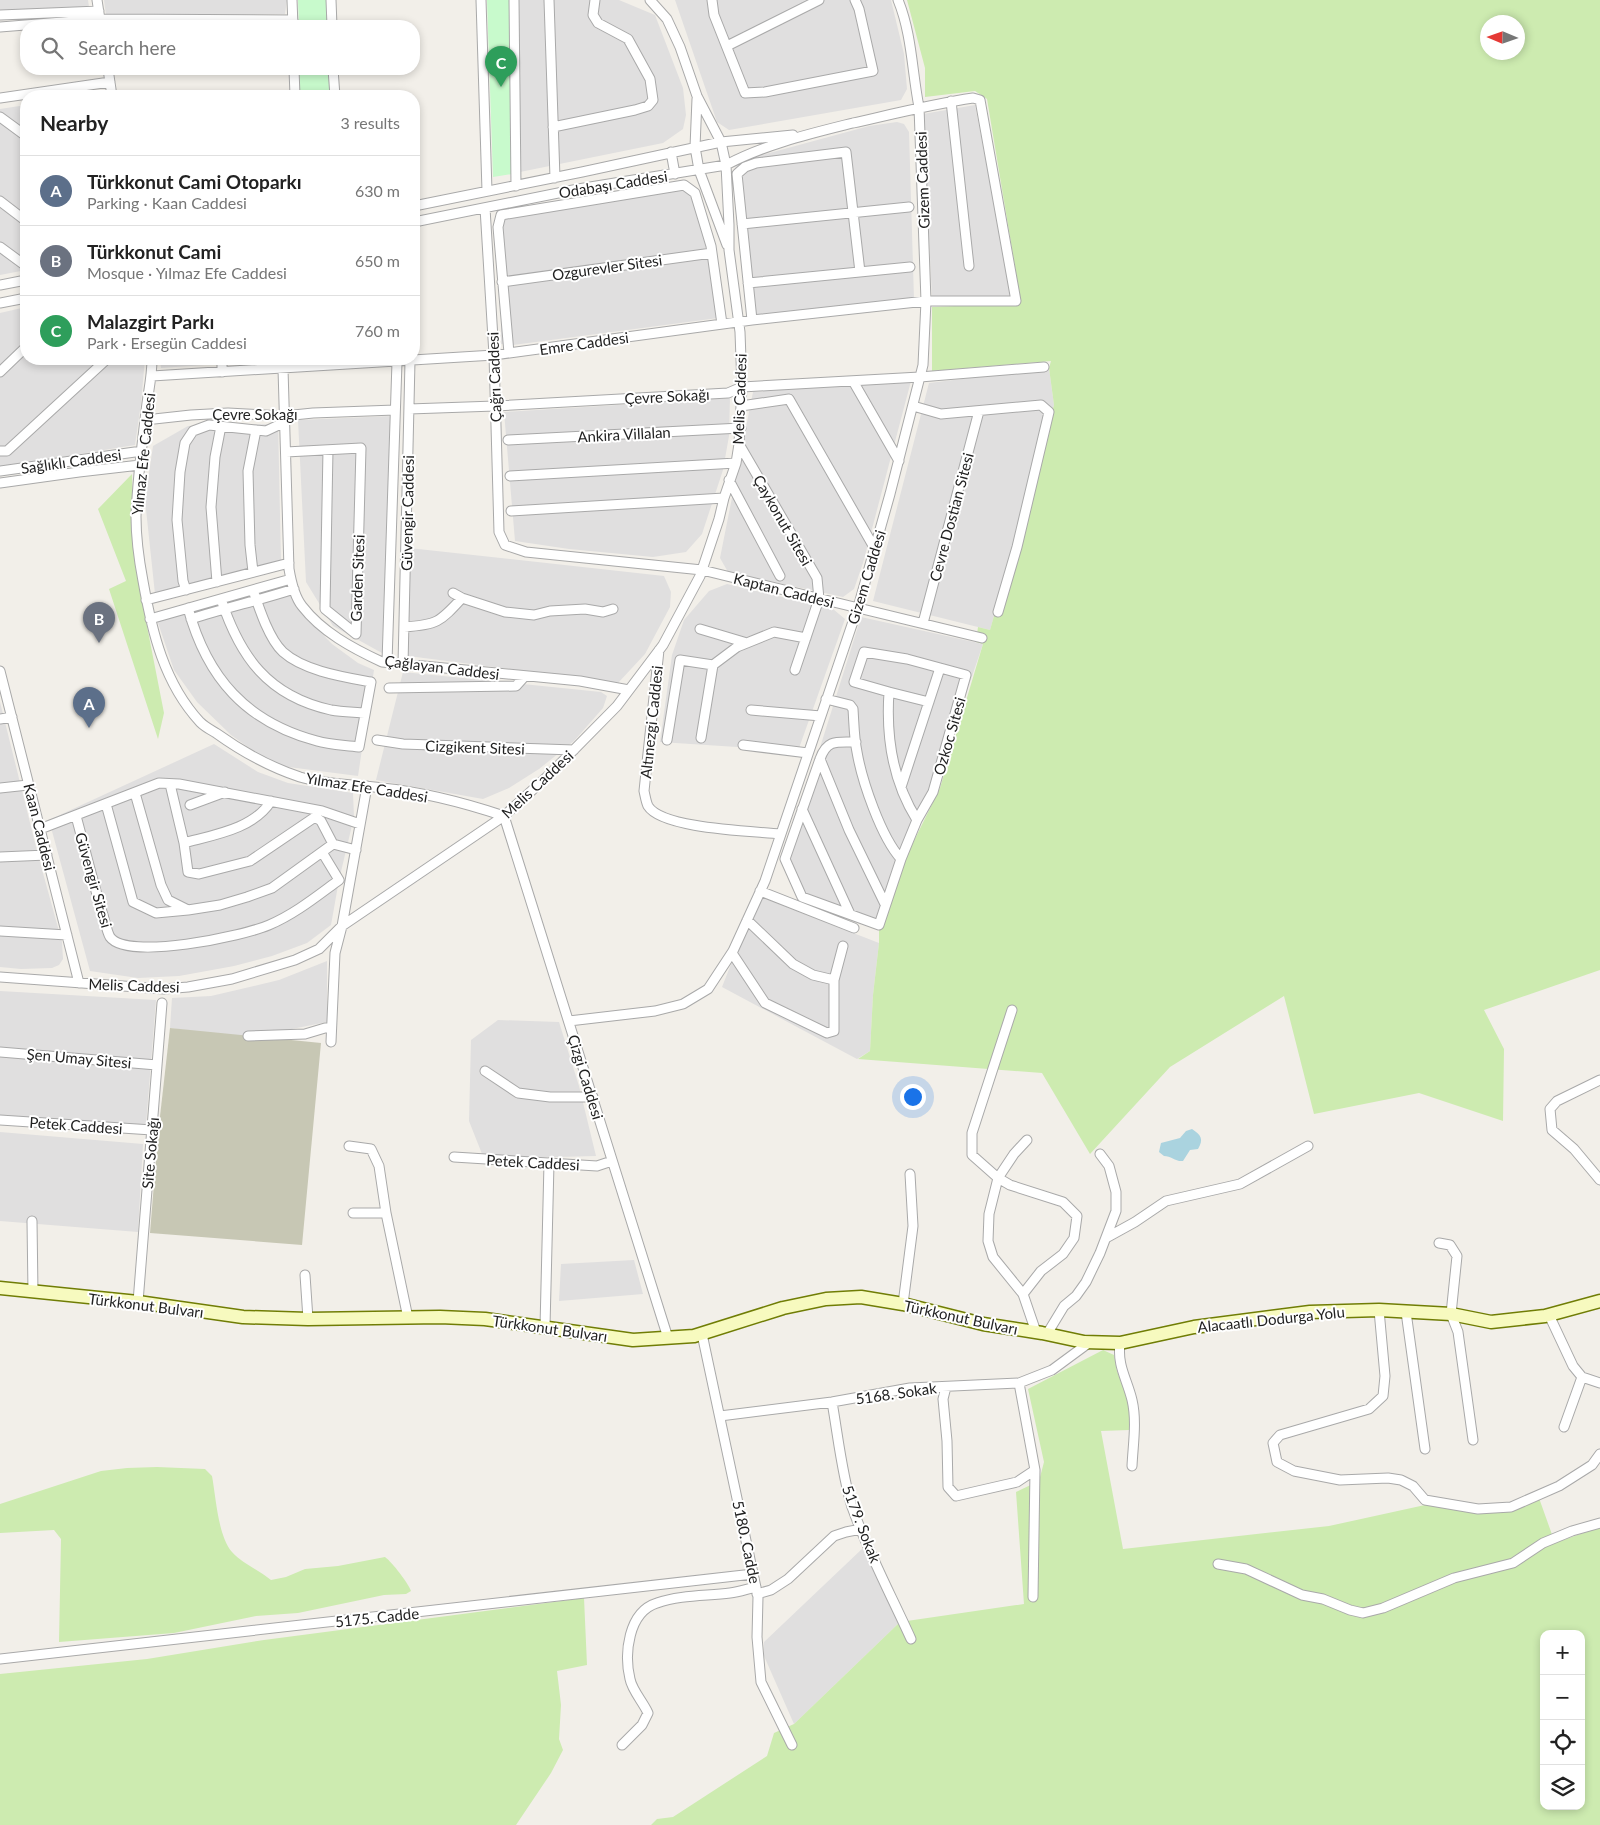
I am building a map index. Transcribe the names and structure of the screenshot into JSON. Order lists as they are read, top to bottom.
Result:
{
  "streets": {
    "street": [
      "Gizem Caddesi",
      "Odabaşı Caddesi",
      "Ozgurevler Sitesi",
      "Emre Caddesi",
      "Çağrı Caddesi",
      "Çevre Sokağı",
      "Melis Caddesi",
      "Ankira Villalan",
      "Yılmaz Efe Caddesi",
      "Sağlıklı Caddesi",
      "Güvengir Caddesi",
      "Cevre Dostian Sitesi",
      "Çaykonut Sitesi",
      "Garden Sitesi",
      "Kaptan Caddesi",
      "Çağlayan Caddesi",
      "Altınezgi Caddesi",
      "Ozkoc Sitesi",
      "Cizgikent Sitesi",
      "Kaan Caddesi",
      "Güvengir Sitesi",
      "Şen Umay Sitesi",
      "Çizgi Caddesi",
      "Petek Caddesi",
      "Site Sokağı",
      "Türkkonut Bulvarı",
      "Alacaatlı Dodurga Yolu",
      "5168. Sokak",
      "5179. Sokak",
      "5180. Cadde",
      "5175. Cadde"
    ]
  },
  "crossings": [
    ["Gizem Caddesi", "Odabaşı Caddesi"],
    ["Gizem Caddesi", "Emre Caddesi"],
    ["Gizem Caddesi", "Çevre Sokağı"],
    ["Gizem Caddesi", "Kaptan Caddesi"],
    ["Gizem Caddesi", "Altınezgi Caddesi"],
    ["Gizem Caddesi", "Çizgi Caddesi"],
    ["Odabaşı Caddesi", "Emre Caddesi"],
    ["Odabaşı Caddesi", "Çağrı Caddesi"],
    ["Odabaşı Caddesi", "Melis Caddesi"],
    ["Emre Caddesi", "Çağrı Caddesi"],
    ["Emre Caddesi", "Melis Caddesi"],
    ["Emre Caddesi", "Yılmaz Efe Caddesi"],
    ["Emre Caddesi", "Çağlayan Caddesi"],
    ["Çağrı Caddesi", "Çevre Sokağı"],
    ["Çağrı Caddesi", "Kaptan Caddesi"],
    ["Çevre Sokağı", "Melis Caddesi"],
    ["Çevre Sokağı", "Yılmaz Efe Caddesi"],
    ["Çevre Sokağı", "Güvengir Caddesi"],
    ["Çevre Sokağı", "Çağlayan Caddesi"],
    ["Melis Caddesi", "Ankira Villalan"],
    ["Melis Caddesi", "Yılmaz Efe Caddesi"],
    ["Melis Caddesi", "Çaykonut Sitesi"],
    ["Melis Caddesi", "Kaptan Caddesi"],
    ["Melis Caddesi", "Çağlayan Caddesi"],
    ["Melis Caddesi", "Altınezgi Caddesi"],
    ["Melis Caddesi", "Cizgikent Sitesi"],
    ["Melis Caddesi", "Kaan Caddesi"],
    ["Melis Caddesi", "Çizgi Caddesi"],
    ["Yılmaz Efe Caddesi", "Sağlıklı Caddesi"],
    ["Yılmaz Efe Caddesi", "Çizgi Caddesi"],
    ["Güvengir Caddesi", "Çağlayan Caddesi"],
    ["Cevre Dostian Sitesi", "Kaptan Caddesi"],
    ["Çaykonut Sitesi", "Kaptan Caddesi"],
    ["Garden Sitesi", "Çağlayan Caddesi"],
    ["Kaan Caddesi", "Güvengir Sitesi"],
    ["Şen Umay Sitesi", "Site Sokağı"],
    ["Çizgi Caddesi", "Petek Caddesi"],
    ["Çizgi Caddesi", "Türkkonut Bulvarı"],
    ["Petek Caddesi", "Site Sokağı"],
    ["Site Sokağı", "Türkkonut Bulvarı"],
    ["Türkkonut Bulvarı", "Alacaatlı Dodurga Yolu"],
    ["Türkkonut Bulvarı", "5168. Sokak"],
    ["Türkkonut Bulvarı", "5180. Cadde"],
    ["Alacaatlı Dodurga Yolu", "5168. Sokak"],
    ["5168. Sokak", "5179. Sokak"],
    ["5168. Sokak", "5180. Cadde"],
    ["5180. Cadde", "5175. Cadde"]
  ],
  "north": "left",
  "page": {
    "search": "Search here",
    "pins": ["C", "B", "A"],
    "heading": ["Nearby", "3 results"],
    "list": [
      {
        "mark": "A",
        "name": "Türkkonut Cami Otoparkı",
        "note": "Parking · Kaan Caddesi",
        "value": "630 m"
      },
      {
        "mark": "B",
        "name": "Türkkonut Cami",
        "note": "Mosque · Yılmaz Efe Caddesi",
        "value": "650 m"
      },
      {
        "mark": "C",
        "name": "Malazgirt Parkı",
        "note": "Park · Ersegün Caddesi",
        "value": "760 m"
      }
    ],
    "map_buttons": ["+", "−"]
  }
}
